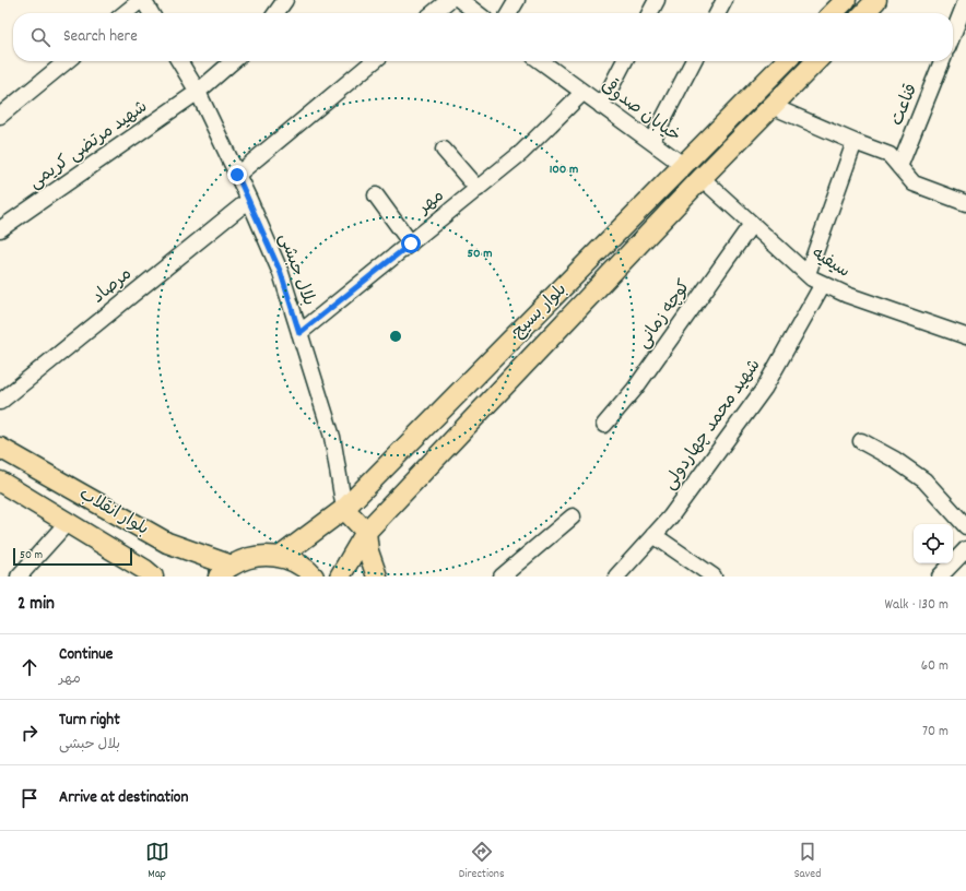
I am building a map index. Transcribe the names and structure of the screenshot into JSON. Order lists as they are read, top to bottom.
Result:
{
  "streets": {
    "main road": ["بلوار بسیج", "بلوار انقلاب"],
    "street": [
      "قناعت",
      "خیابان صدوقی",
      "شهید مرتضی کریمی",
      "مهر",
      "سیفیه",
      "بلال حبشی",
      "مرصاد",
      "کوچه زمانی",
      "شهید محمد چهاردولی"
    ]
  },
  "crossings": [
    ["خیابان صدوقی", "مهر"],
    ["خیابان صدوقی", "بلوار بسیج"],
    ["شهید مرتضی کریمی", "بلال حبشی"],
    ["مهر", "بلال حبشی"],
    ["سیفیه", "بلوار بسیج"],
    ["سیفیه", "کوچه زمانی"],
    ["سیفیه", "شهید محمد چهاردولی"],
    ["بلال حبشی", "مرصاد"],
    ["بلال حبشی", "بلوار بسیج"]
  ],
  "scale_bar": "50 m",
  "page": {
    "search": "Search here",
    "scale": "50 m",
    "heading": ["2 min", "Walk · 130 m"],
    "list": [
      ["Continue", "مهر", "60 m"],
      ["Turn right", "بلال حبشی", "70 m"],
      "Arrive at destination"
    ],
    "nav": ["Map", "Directions", "Saved"]
  },
  "rings": ["100 m", "50 m"]
}
